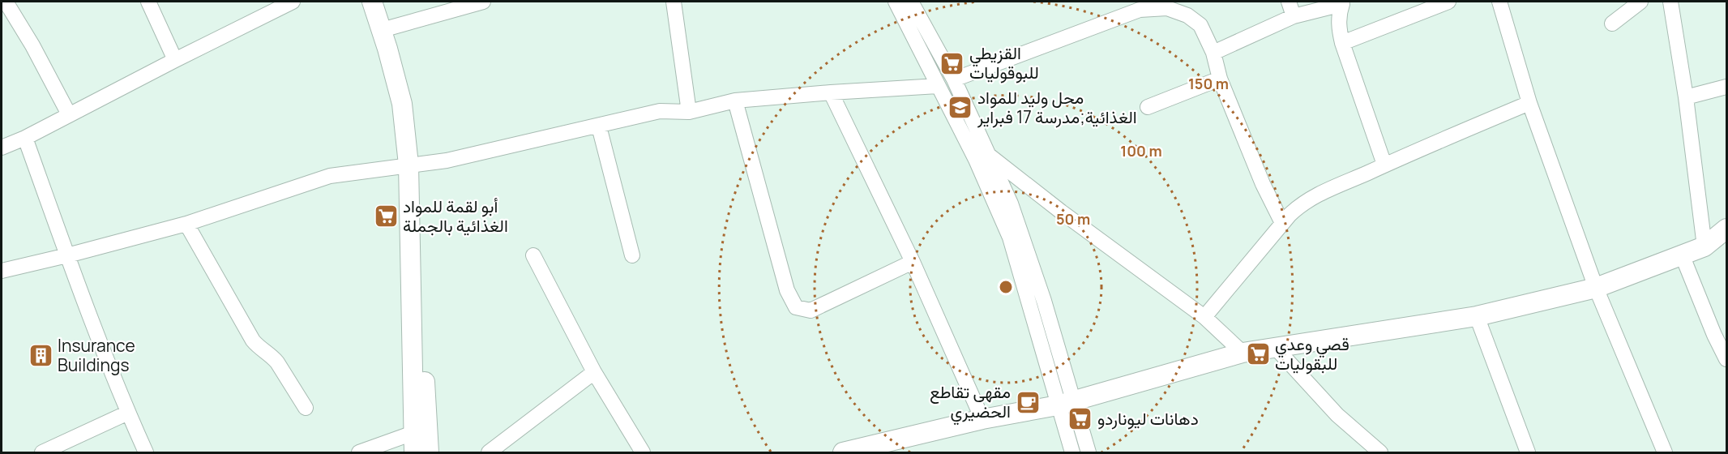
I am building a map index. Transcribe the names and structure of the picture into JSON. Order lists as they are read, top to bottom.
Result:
{
  "places": {
    "supermarket": [
      "القزيطي للبوقوليات",
      "أبو لقمة للمواد الغذائية بالجملة",
      "قصي وعدي للبقوليات",
      "دهانات ليوناردو"
    ],
    "school or university": ["محل وليد للمواد الغذائية;مدرسة 17 فبراير"],
    "building": ["Insurance Buildings"],
    "cafe": ["مقهى تقاطع الحضيري"]
  },
  "rings": ["150 m", "100 m", "50 m"]
}
